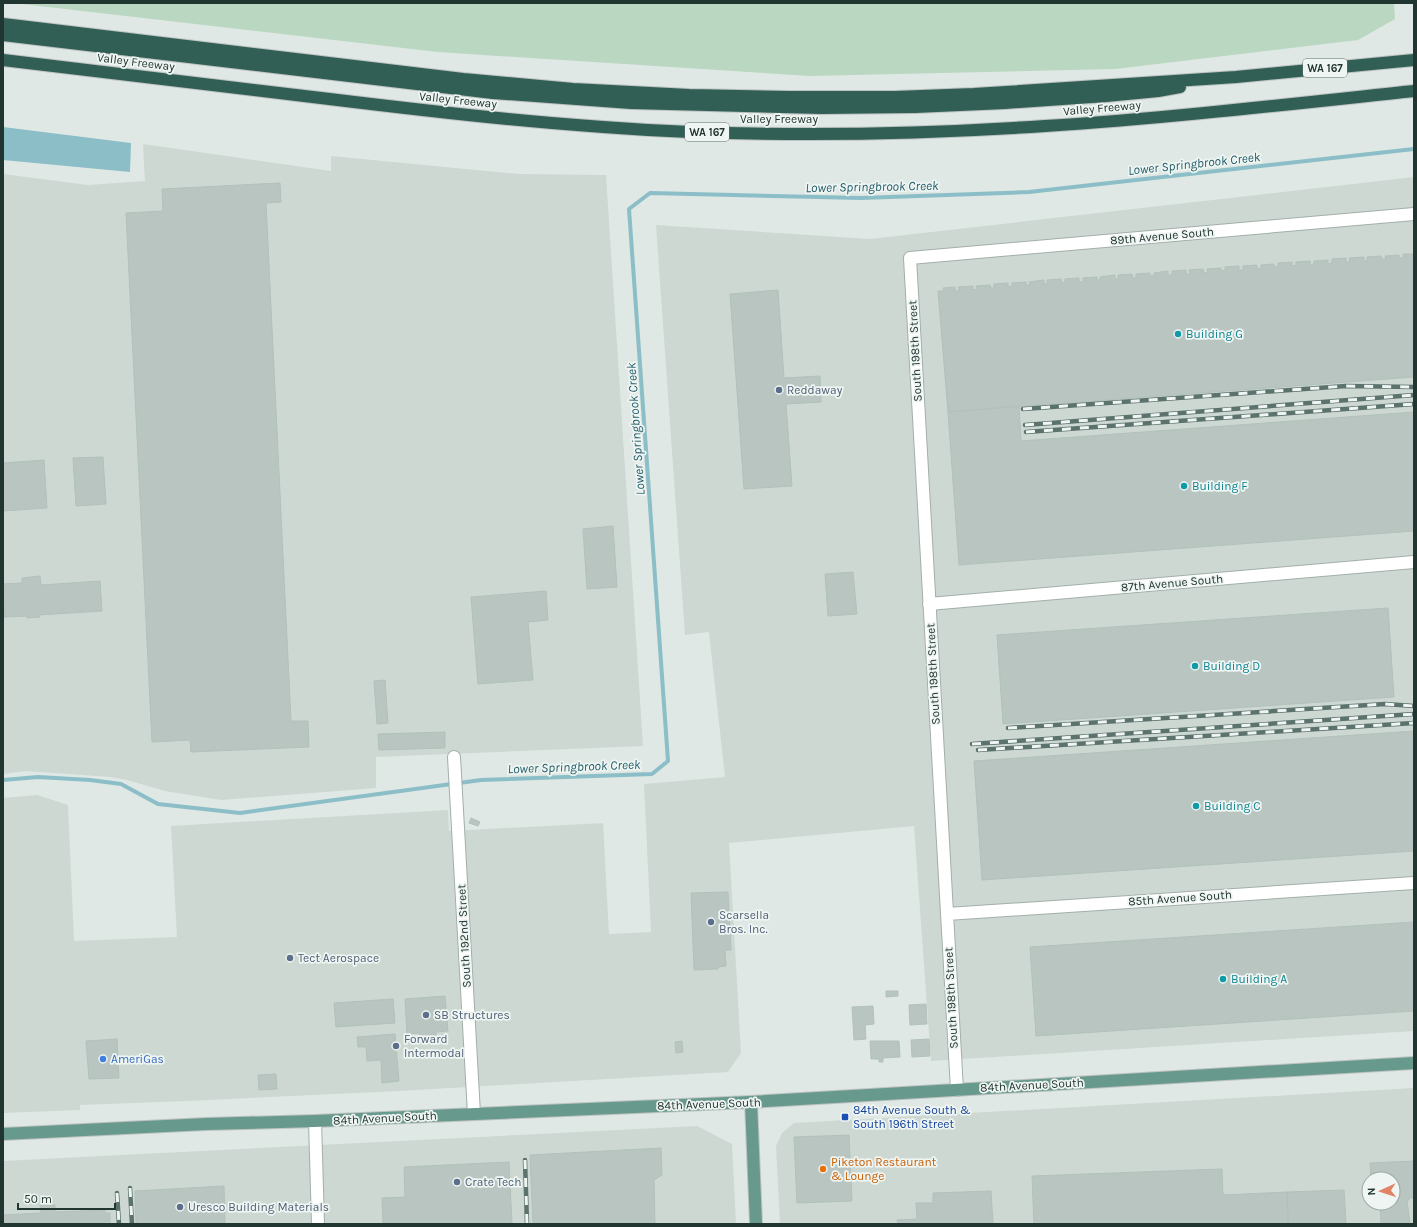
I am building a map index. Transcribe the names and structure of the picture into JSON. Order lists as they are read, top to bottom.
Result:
{
  "streets": {
    "highway": ["Valley Freeway", "WA 167"],
    "main road": ["84th Avenue South"],
    "street": [
      "89th Avenue South",
      "South 198th Street",
      "87th Avenue South",
      "85th Avenue South",
      "South 192nd Street"
    ]
  },
  "crossings": [
    ["89th Avenue South", "South 198th Street"],
    ["South 198th Street", "87th Avenue South"],
    ["South 198th Street", "85th Avenue South"],
    ["South 198th Street", "84th Avenue South"],
    ["South 192nd Street", "84th Avenue South"]
  ],
  "water": ["Lower Springbrook Creek"],
  "places": {
    "other": [
      "Building G",
      "Reddaway",
      "Building F",
      "Building D",
      "Building C",
      "Scarsella Bros. Inc.",
      "Tect Aerospace",
      "Building A",
      "SB Structures",
      "Forward Intermodal",
      "AmeriGas",
      "Piketon Restaurant & Lounge",
      "Crate Tech",
      "Uresco Building Materials"
    ],
    "transit": ["84th Avenue South & South 196th Street"]
  },
  "scale_bar": "50 m",
  "north": "left"
}
